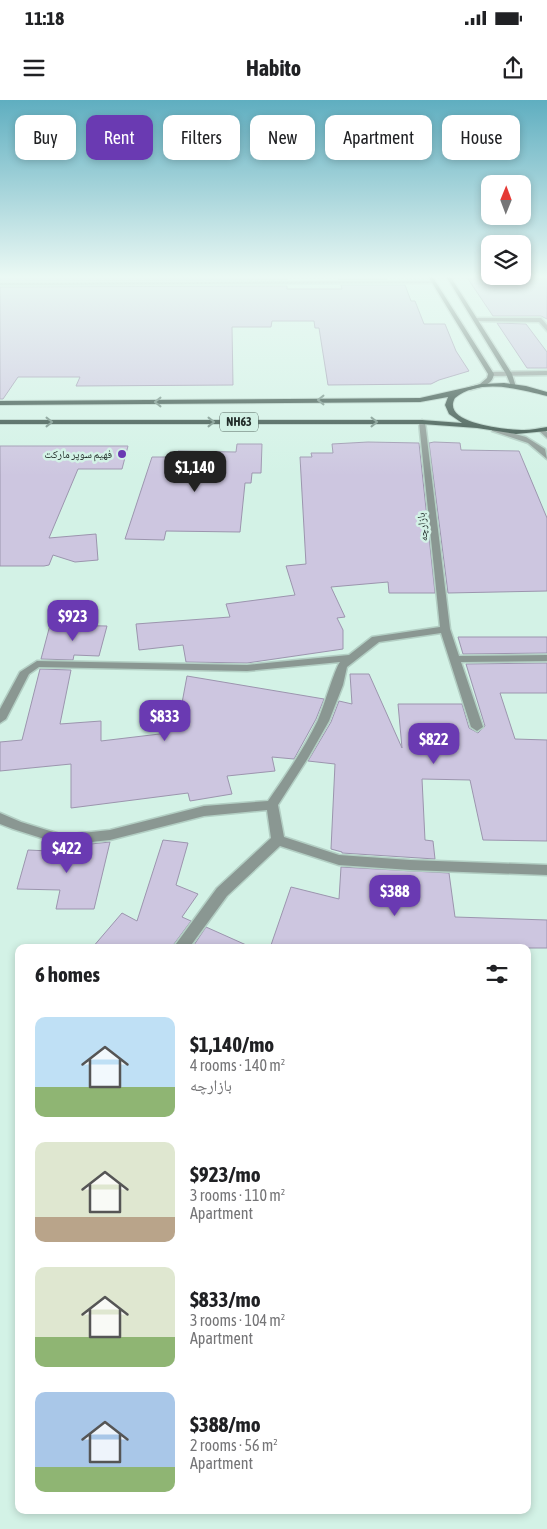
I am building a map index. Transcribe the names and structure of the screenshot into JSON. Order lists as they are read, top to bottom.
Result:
{
  "streets": {
    "highway": ["NH63"],
    "street": ["بازارچه"]
  },
  "crossings": [
    ["NH63", "بازارچه"]
  ],
  "places": ["فهیم سوپر مارکت"],
  "north": "top",
  "page": {
    "status": "11:18",
    "header": "Habito",
    "chip": [
      "Buy",
      "Rent",
      "Filters",
      "New",
      "Apartment",
      "House"
    ],
    "price": [
      "$1,140",
      "$923",
      "$833",
      "$822",
      "$422",
      "$388"
    ],
    "heading": "6 homes",
    "list": [
      {
        "name": "$1,140/mo",
        "note": "4 rooms · 140 m² · بازارچه"
      },
      {
        "name": "$923/mo",
        "note": "3 rooms · 110 m² · Apartment"
      },
      {
        "name": "$833/mo",
        "note": "3 rooms · 104 m² · Apartment"
      },
      {
        "name": "$388/mo",
        "note": "2 rooms · 56 m² · Apartment"
      }
    ]
  }
}
